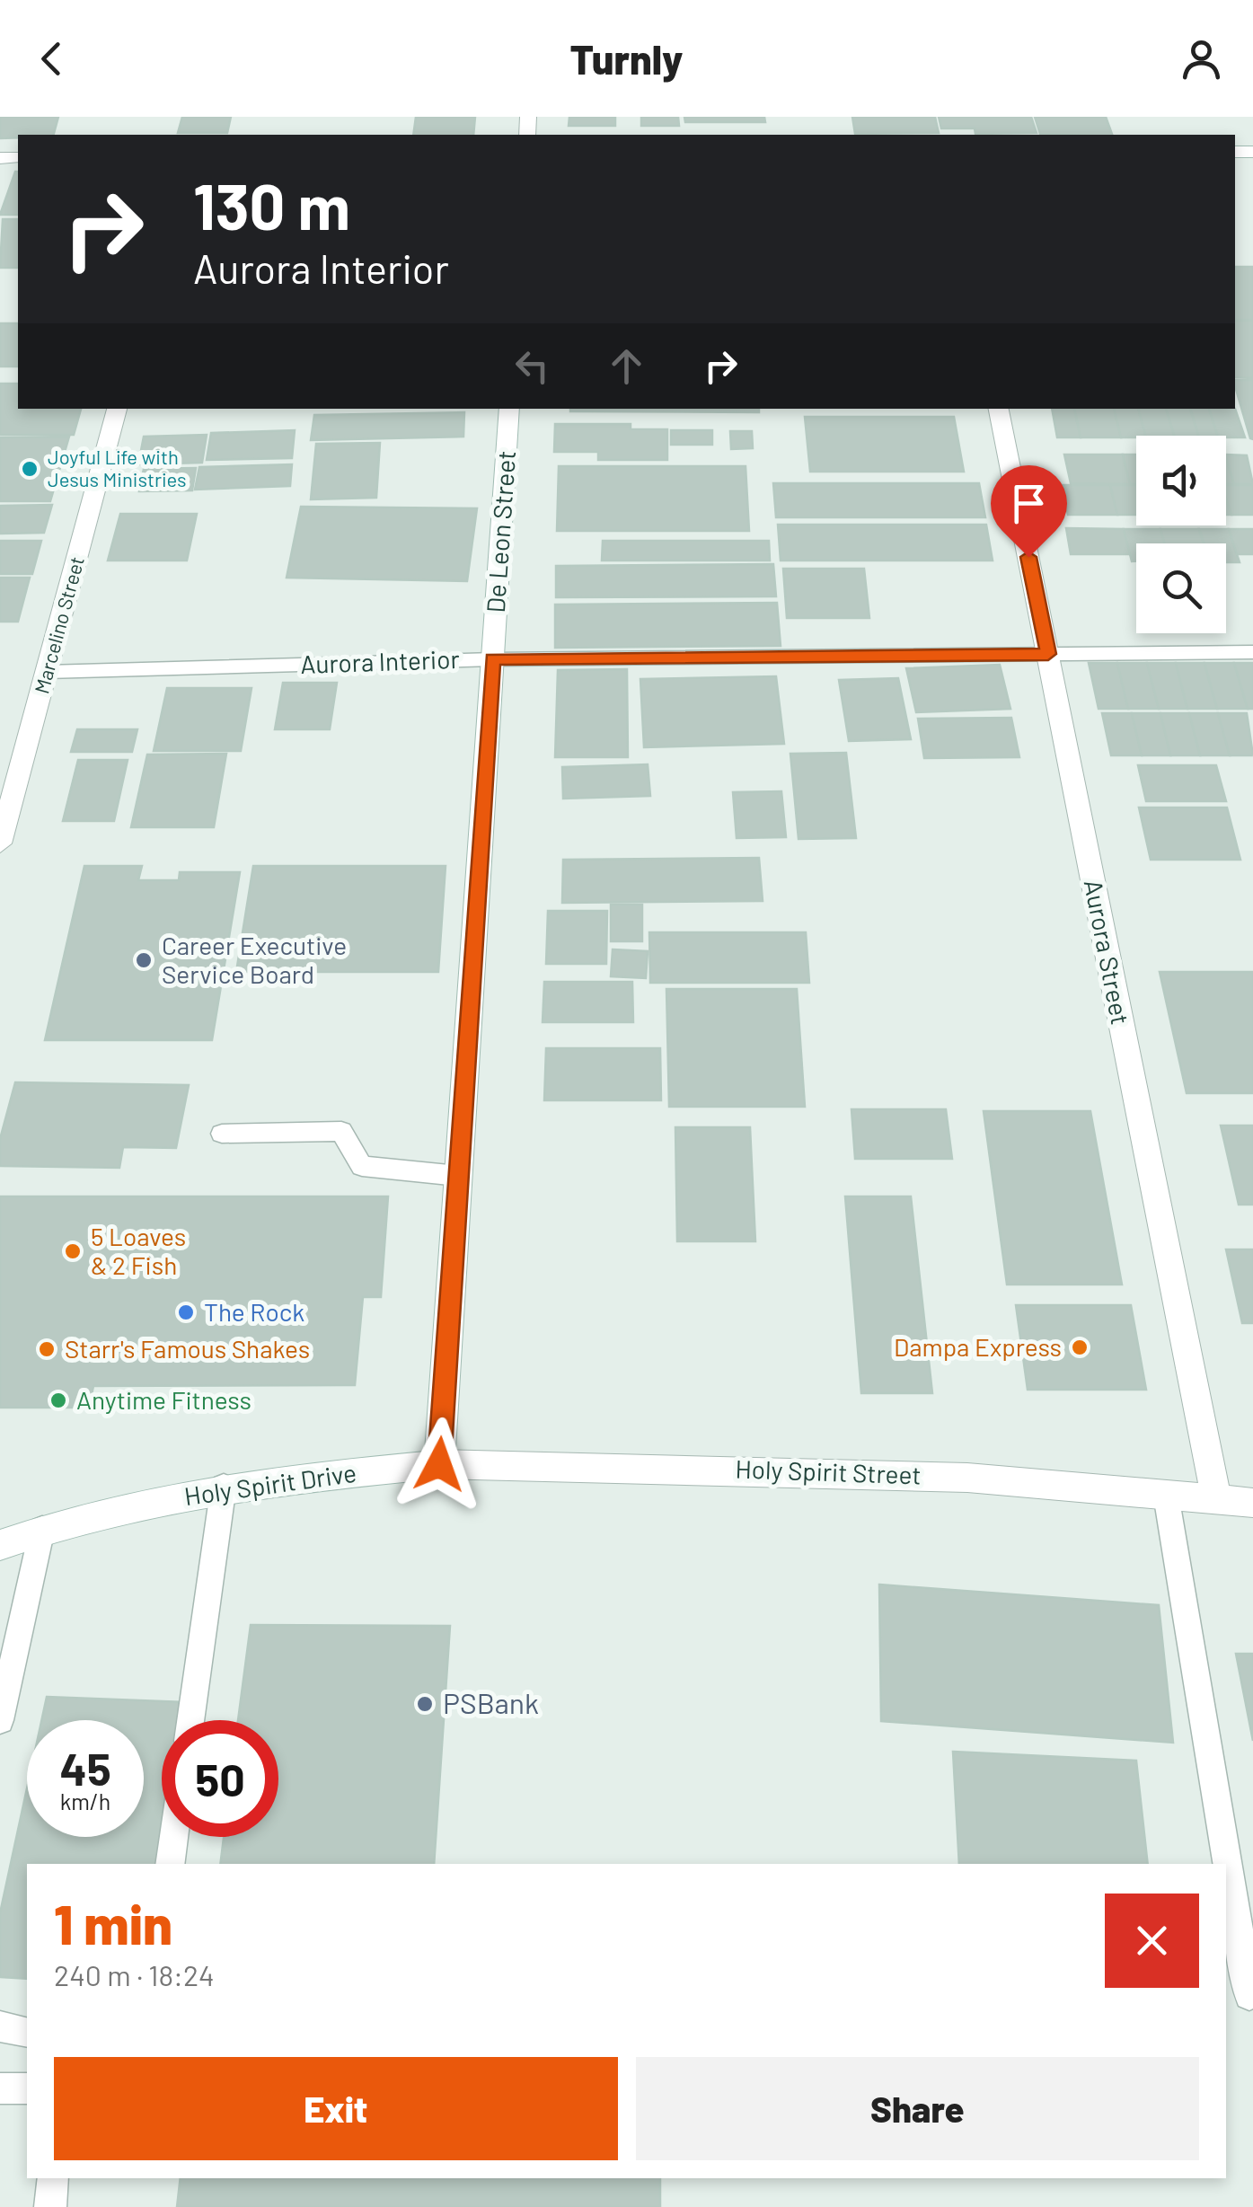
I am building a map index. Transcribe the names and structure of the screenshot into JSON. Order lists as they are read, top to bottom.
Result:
{
  "streets": {
    "street": [
      "De Leon Street",
      "Marcelino Street",
      "Aurora Street",
      "Holy Spirit Street",
      "Holy Spirit Drive"
    ],
    "lane": ["Aurora Interior"]
  },
  "crossings": [
    ["De Leon Street", "Aurora Interior"],
    ["De Leon Street", "Holy Spirit Street"],
    ["De Leon Street", "Holy Spirit Drive"],
    ["Marcelino Street", "Aurora Interior"],
    ["Aurora Interior", "Aurora Street"],
    ["Aurora Street", "Holy Spirit Street"],
    ["Holy Spirit Street", "Holy Spirit Drive"]
  ],
  "places": [
    "Joyful Life with Jesus Ministries",
    "Career Executive Service Board",
    "5 Loaves & 2 Fish",
    "The Rock",
    "Dampa Express",
    "Starr's Famous Shakes",
    "Anytime Fitness",
    "PSBank"
  ],
  "page": {
    "header": "Turnly",
    "turn": ["130 m", "Aurora Interior"],
    "speed": "45 km/h",
    "limit": "50",
    "heading": ["1 min", "240 m · 18:24"],
    "buttons": ["Exit", "Share"]
  }
}
